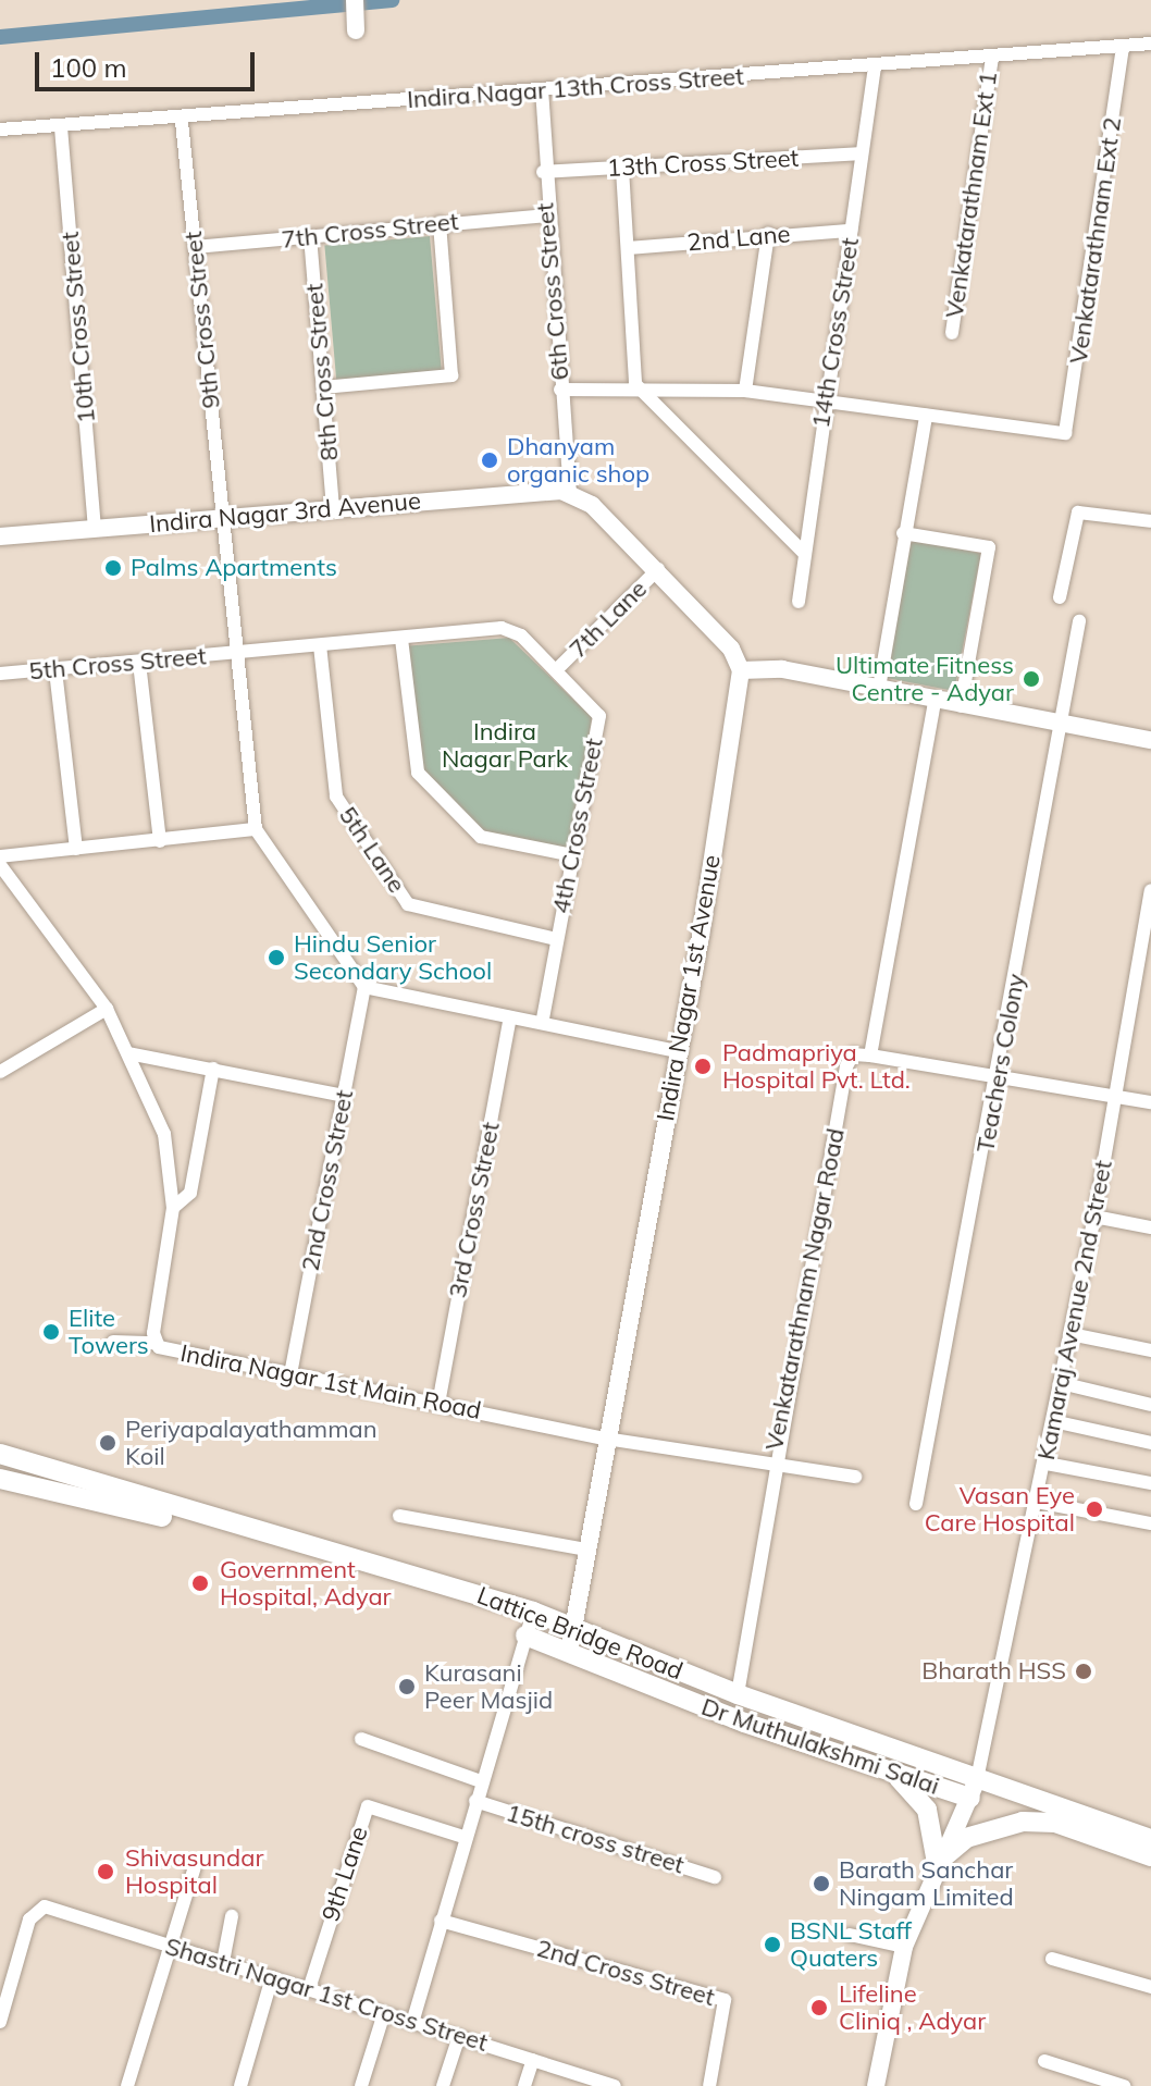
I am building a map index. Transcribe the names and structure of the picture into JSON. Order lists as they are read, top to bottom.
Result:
{
  "streets": {
    "main road": ["Lattice Bridge Road", "Dr Muthulakshmi Salai"],
    "street": [
      "Indira Nagar 13th Cross Street",
      "13th Cross Street",
      "Venkatarathnam Ext 1",
      "7th Cross Street",
      "2nd Lane",
      "Venkatarathnam Ext 2",
      "6th Cross Street",
      "9th Cross Street",
      "10th Cross Street",
      "14th Cross Street",
      "8th Cross Street",
      "Indira Nagar 3rd Avenue",
      "7th Lane",
      "5th Cross Street",
      "4th Cross Street",
      "5th Lane",
      "Indira Nagar 1st Avenue",
      "Teachers Colony",
      "2nd Cross Street",
      "3rd Cross Street",
      "Venkatarathnam Nagar Road",
      "Kamaraj Avenue 2nd Street",
      "Indira Nagar 1st Main Road",
      "15th cross street",
      "9th Lane",
      "Shastri Nagar 1st Cross Street"
    ]
  },
  "crossings": [
    ["Indira Nagar 13th Cross Street", "Venkatarathnam Ext 1"],
    ["Indira Nagar 13th Cross Street", "Venkatarathnam Ext 2"],
    ["Indira Nagar 13th Cross Street", "6th Cross Street"],
    ["Indira Nagar 13th Cross Street", "9th Cross Street"],
    ["Indira Nagar 13th Cross Street", "10th Cross Street"],
    ["Indira Nagar 13th Cross Street", "14th Cross Street"],
    ["13th Cross Street", "6th Cross Street"],
    ["13th Cross Street", "14th Cross Street"],
    ["7th Cross Street", "6th Cross Street"],
    ["7th Cross Street", "9th Cross Street"],
    ["7th Cross Street", "8th Cross Street"],
    ["2nd Lane", "14th Cross Street"],
    ["6th Cross Street", "Indira Nagar 3rd Avenue"],
    ["9th Cross Street", "Indira Nagar 3rd Avenue"],
    ["9th Cross Street", "5th Cross Street"],
    ["9th Cross Street", "4th Cross Street"],
    ["10th Cross Street", "Indira Nagar 3rd Avenue"],
    ["8th Cross Street", "Indira Nagar 3rd Avenue"],
    ["7th Lane", "4th Cross Street"],
    ["5th Cross Street", "4th Cross Street"],
    ["4th Cross Street", "5th Lane"],
    ["Indira Nagar 1st Avenue", "Indira Nagar 1st Main Road"],
    ["Indira Nagar 1st Avenue", "Lattice Bridge Road"],
    ["Indira Nagar 1st Avenue", "Dr Muthulakshmi Salai"],
    ["2nd Cross Street", "Indira Nagar 1st Main Road"],
    ["3rd Cross Street", "Indira Nagar 1st Main Road"],
    ["Venkatarathnam Nagar Road", "Indira Nagar 1st Main Road"],
    ["Venkatarathnam Nagar Road", "Lattice Bridge Road"],
    ["Kamaraj Avenue 2nd Street", "Lattice Bridge Road"],
    ["Kamaraj Avenue 2nd Street", "Dr Muthulakshmi Salai"],
    ["Lattice Bridge Road", "Dr Muthulakshmi Salai"],
    ["9th Lane", "Shastri Nagar 1st Cross Street"]
  ],
  "parks": ["Indira Nagar Park"],
  "places": [
    "Dhanyam organic shop",
    "Palms Apartments",
    "Ultimate Fitness Centre - Adyar",
    "Hindu Senior Secondary School",
    "Padmapriya Hospital Pvt. Ltd.",
    "Elite Towers",
    "Periyapalayathamman Koil",
    "Vasan Eye Care Hospital",
    "Government Hospital, Adyar",
    "Bharath HSS",
    "Kurasani Peer Masjid",
    "Shivasundar Hospital",
    "Barath Sanchar Ningam Limited",
    "BSNL Staff Quaters",
    "Lifeline Cliniq , Adyar"
  ],
  "scale_bar": "100 m"
}
